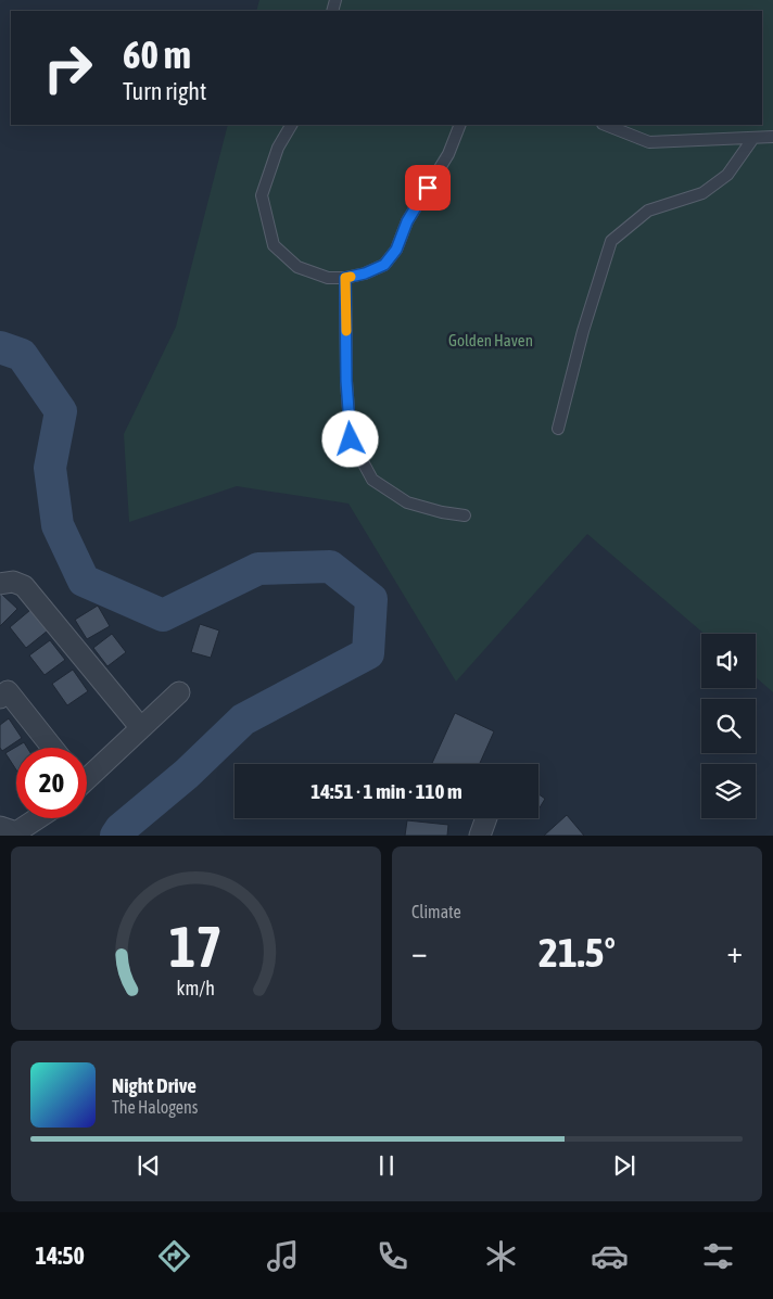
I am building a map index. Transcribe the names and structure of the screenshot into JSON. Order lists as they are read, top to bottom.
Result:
{
  "parks": ["Golden Haven"],
  "page": {
    "turn": ["60 m", "Turn right"],
    "limit": "20",
    "trip": "14:51 · 1 min · 110 m",
    "tile": "Climate",
    "heat": ["−", "21.5°", "+"],
    "song": ["Night Drive", "The Halogens"],
    "tabs": "14:50",
    "gauge": ["17", "km/h"]
  }
}
